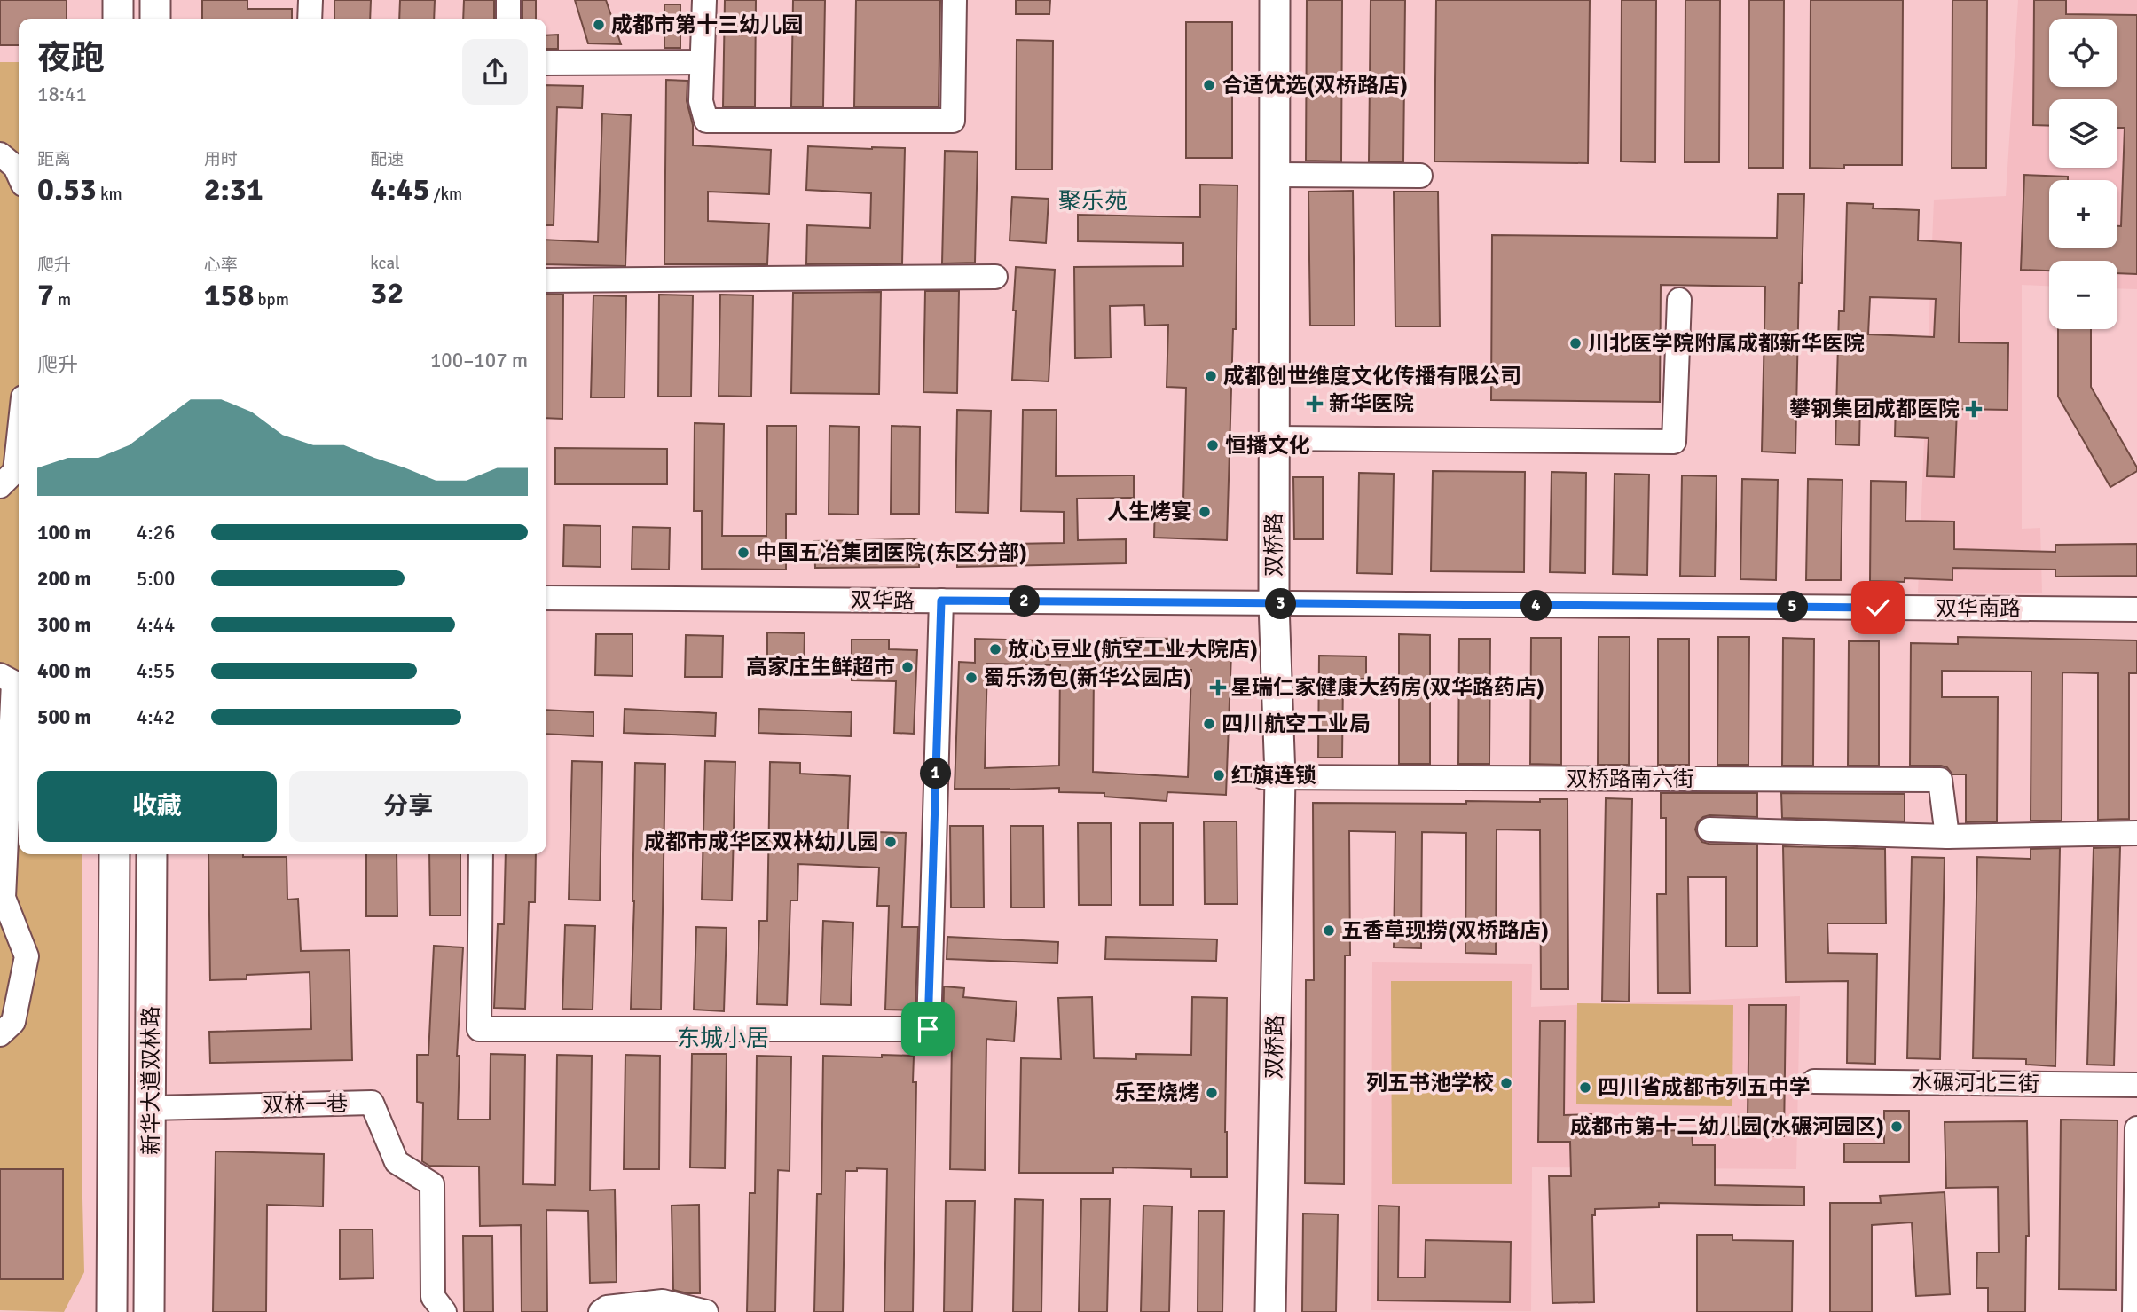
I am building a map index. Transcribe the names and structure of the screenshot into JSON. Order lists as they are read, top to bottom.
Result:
{
  "streets": {
    "main road": ["双桥路", "新华大道双林路"],
    "street": [
      "双华路",
      "双华南路",
      "双桥路南六街",
      "水碾河北三街",
      "双林一巷"
    ]
  },
  "crossings": [
    ["双桥路", "双华路"],
    ["双桥路", "双华南路"],
    ["双桥路", "双桥路南六街"],
    ["双华路", "双华南路"],
    ["新华大道双林路", "双林一巷"]
  ],
  "districts": ["聚乐苑", "东城小居"],
  "places": {
    "other": [
      "成都市第十三幼儿园",
      "合适优选(双桥路店)",
      "川北医学院附属成都新华医院",
      "成都创世维度文化传播有限公司",
      "恒播文化",
      "人生烤宴",
      "中国五冶集团医院(东区分部)",
      "放心豆业(航空工业大院店)",
      "高家庄生鲜超市",
      "蜀乐汤包(新华公园店)",
      "四川航空工业局",
      "红旗连锁",
      "成都市成华区双林幼儿园",
      "五香草现捞(双桥路店)",
      "列五书池学校",
      "四川省成都市列五中学",
      "乐至烧烤",
      "成都市第十二幼儿园(水碾河园区)"
    ],
    "health": ["新华医院", "攀钢集团成都医院", "星瑞仁家健康大药房(双华路药店)"]
  },
  "page": {
    "map_buttons": ["+", "−"],
    "heading": ["夜跑", "18:41"],
    "stats": [
      ["距离", "0.53 km"],
      ["用时", "2:31"],
      ["配速", "4:45 /km"],
      ["爬升", "7 m"],
      ["心率", "158 bpm"],
      ["kcal", "32"]
    ],
    "chart": ["爬升", "100–107 m"],
    "list": [
      {
        "name": "100 m",
        "note": "4:26"
      },
      {
        "name": "200 m",
        "note": "5:00"
      },
      {
        "name": "300 m",
        "note": "4:44"
      },
      {
        "name": "400 m",
        "note": "4:55"
      },
      {
        "name": "500 m",
        "note": "4:42"
      }
    ],
    "pins": [
      "2",
      "3",
      "4",
      "5",
      "1"
    ],
    "buttons": ["收藏", "分享"]
  }
}
